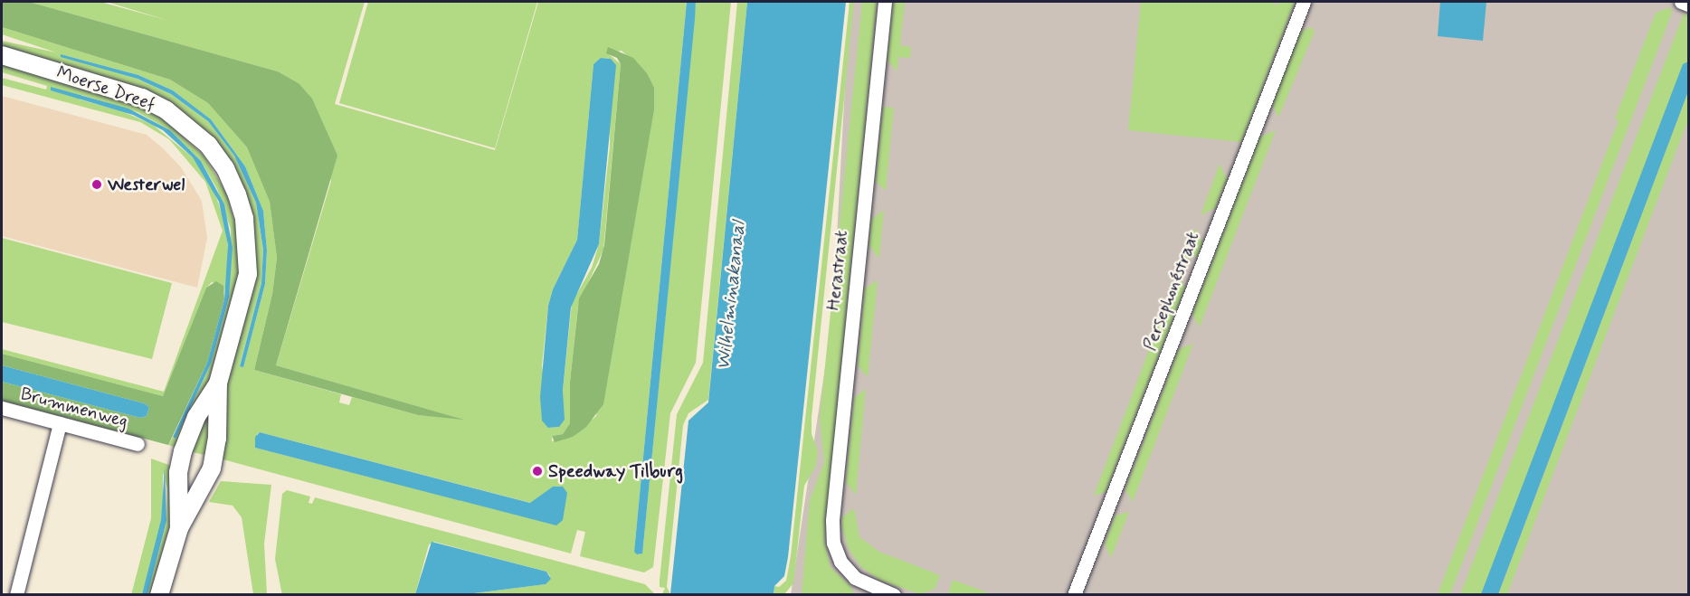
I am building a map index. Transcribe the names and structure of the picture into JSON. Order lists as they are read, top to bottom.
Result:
{
  "streets": {
    "street": [
      "Moerse Dreef",
      "Herastraat",
      "Persephonéstraat",
      "Brummenweg"
    ]
  },
  "water": ["Wilhelminakanaal"],
  "places": ["Westerwel", "Speedway Tilburg"]
}
